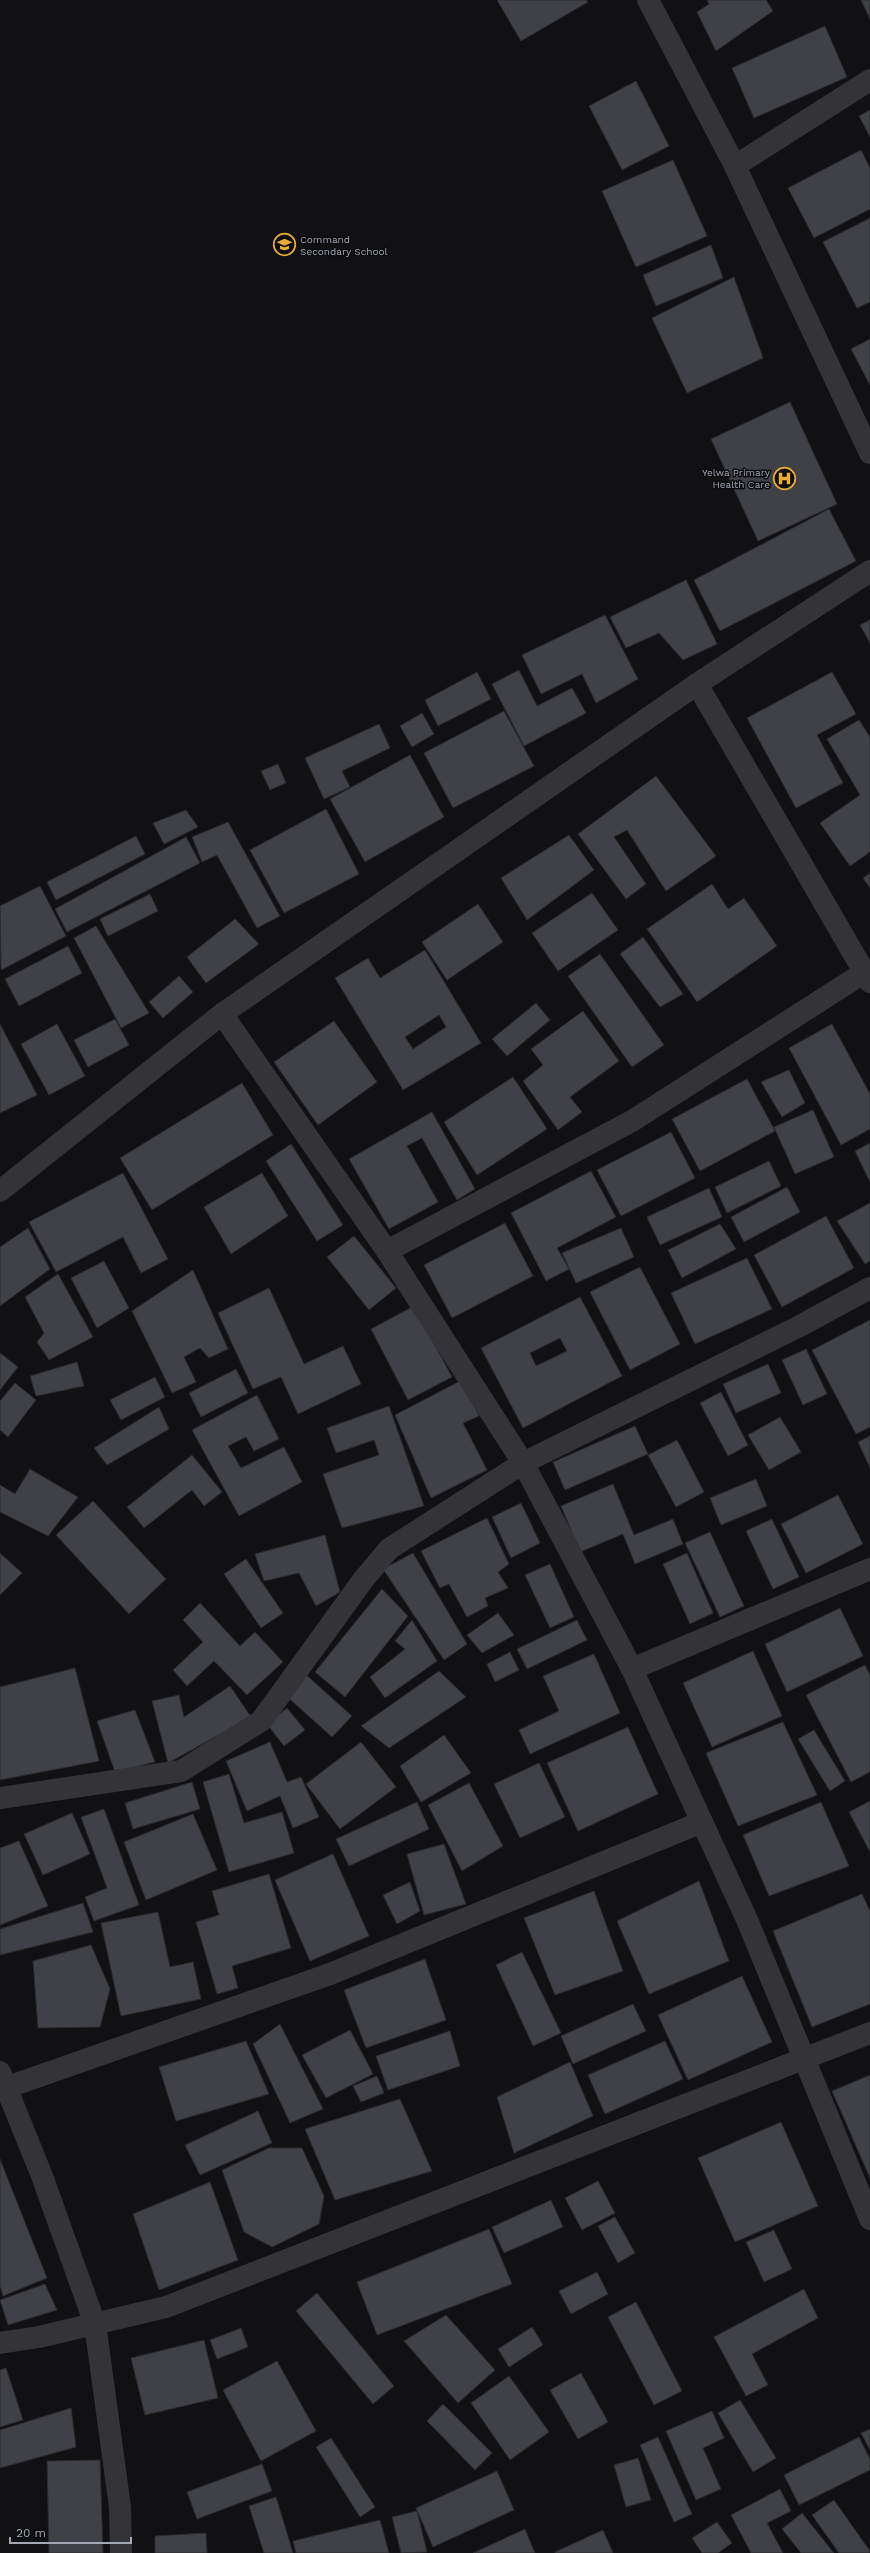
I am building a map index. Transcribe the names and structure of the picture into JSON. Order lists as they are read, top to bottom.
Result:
{
  "places": {
    "school or university": ["Command Secondary School"],
    "hospital": ["Yelwa Primary Health Care"]
  },
  "scale_bar": "20 m"
}
